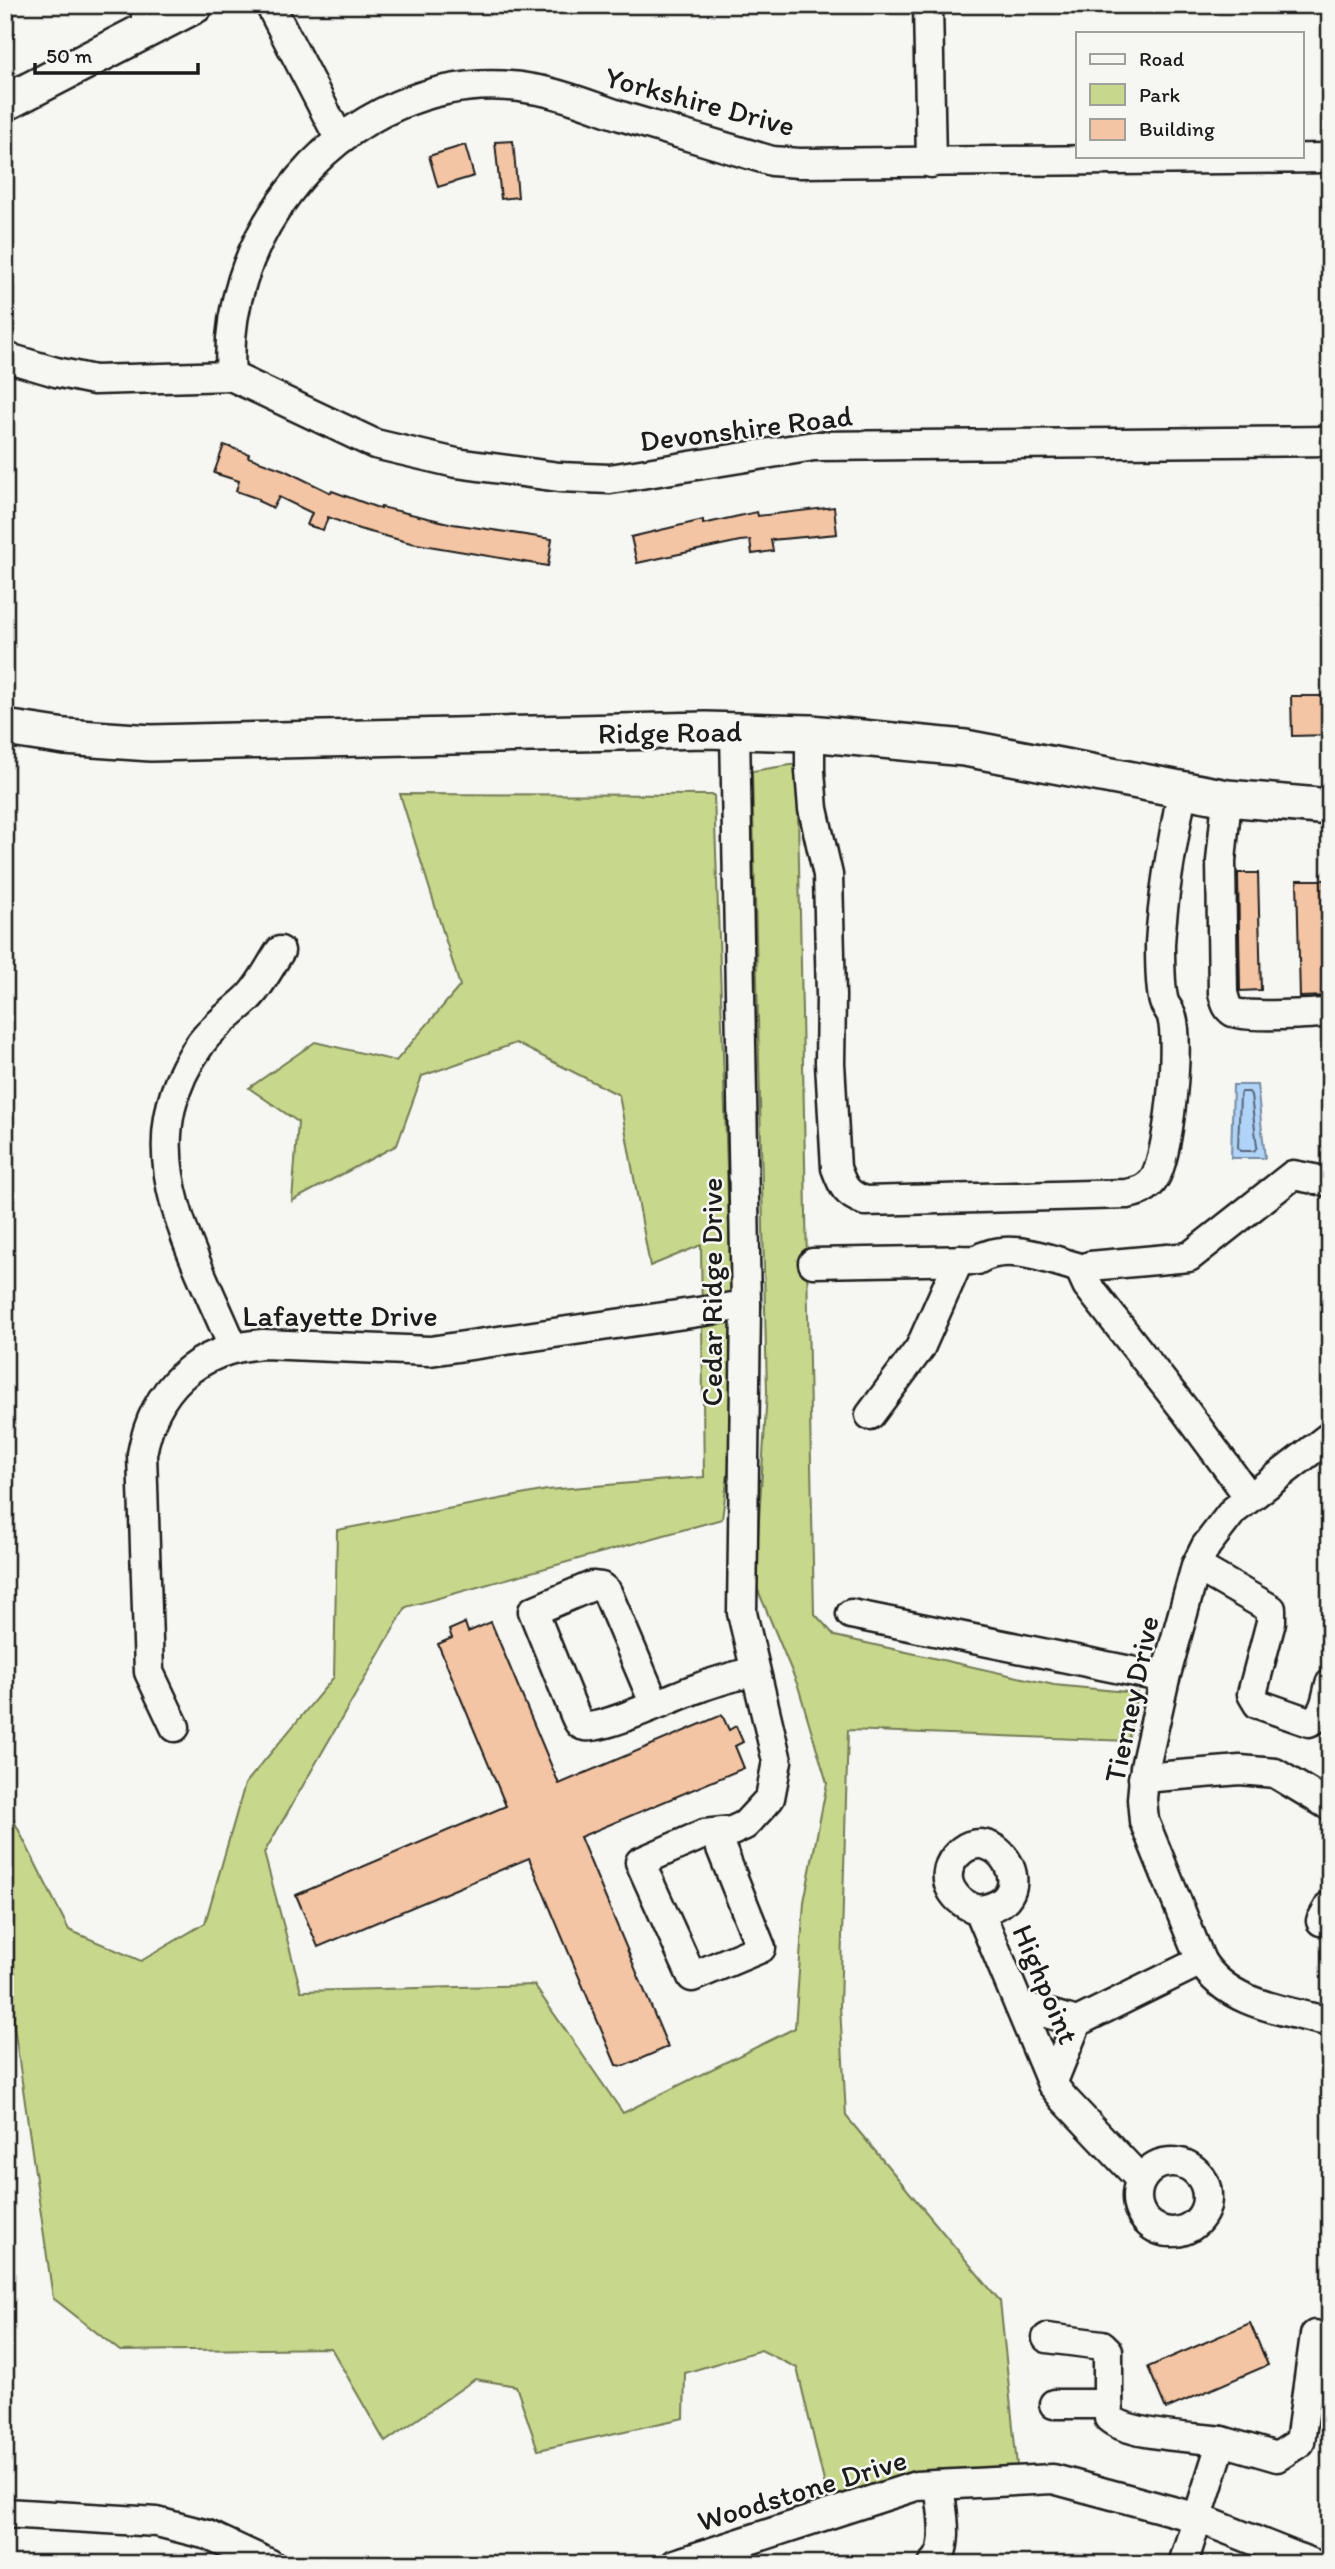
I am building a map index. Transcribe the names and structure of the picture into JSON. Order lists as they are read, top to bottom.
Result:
{
  "streets": {
    "main road": ["Ridge Road"],
    "street": [
      "Yorkshire Drive",
      "Devonshire Road",
      "Cedar Ridge Drive",
      "Lafayette Drive",
      "Tierney Drive",
      "Highpoint",
      "Woodstone Drive"
    ]
  },
  "crossings": [
    ["Yorkshire Drive", "Devonshire Road"],
    ["Ridge Road", "Cedar Ridge Drive"],
    ["Cedar Ridge Drive", "Lafayette Drive"]
  ],
  "legend": ["Road", "Park", "Building"],
  "scale_bar": "50 m"
}
